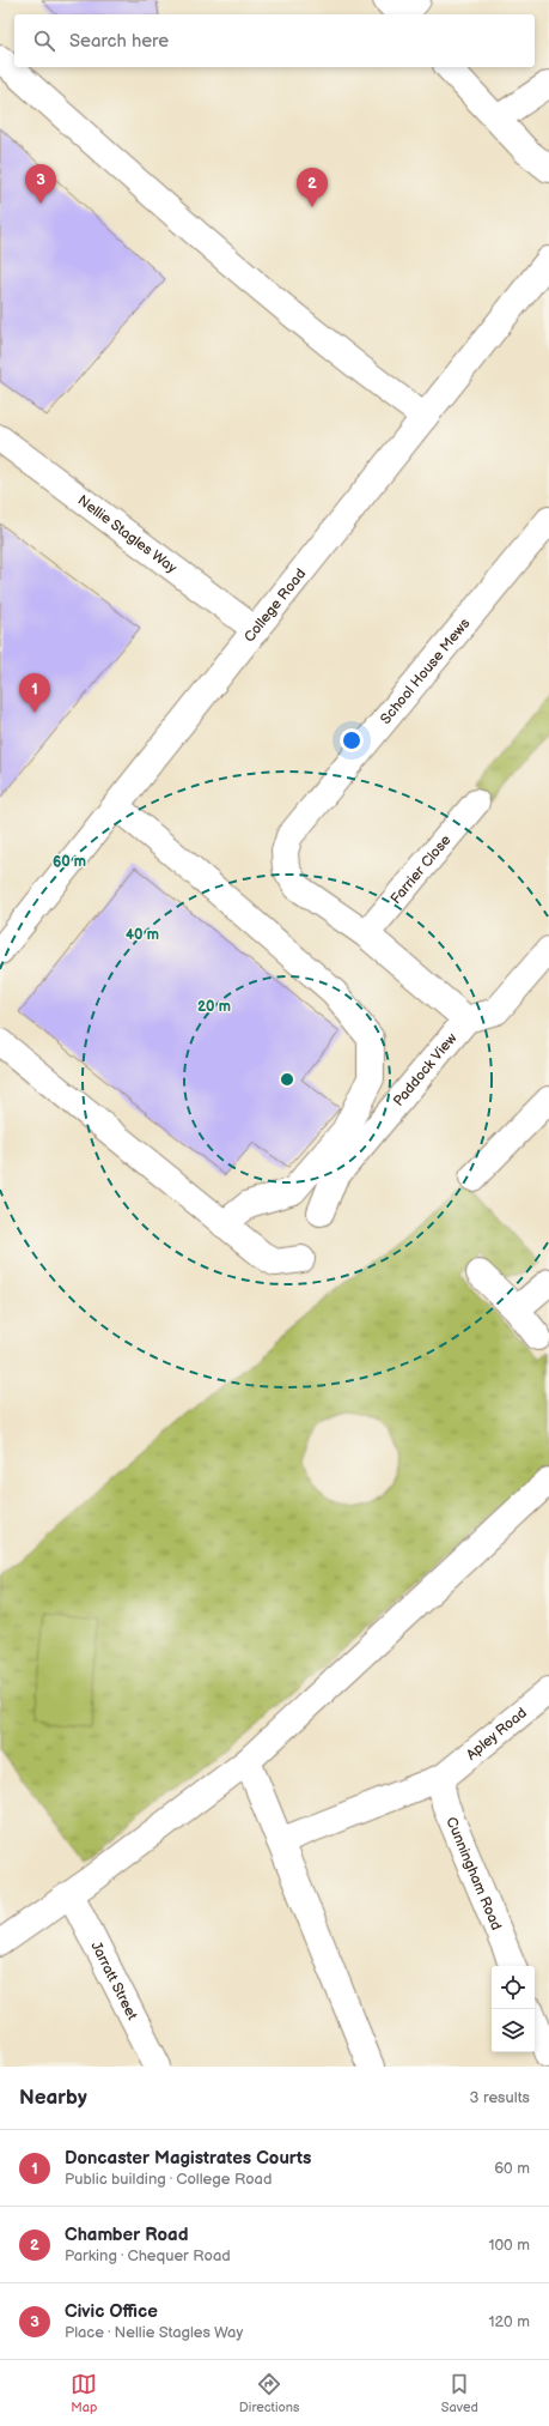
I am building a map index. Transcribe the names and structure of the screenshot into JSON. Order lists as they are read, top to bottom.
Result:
{
  "streets": {
    "street": [
      "Nellie Stagles Way",
      "College Road",
      "School House Mews",
      "Farrier Close",
      "Paddock View",
      "Apley Road",
      "Cunningham Road",
      "Jarratt Street"
    ]
  },
  "crossings": [
    ["Nellie Stagles Way", "College Road"],
    ["School House Mews", "Farrier Close"],
    ["School House Mews", "Paddock View"],
    ["Apley Road", "Cunningham Road"]
  ],
  "page": {
    "search": "Search here",
    "pins": ["3", "2", "1"],
    "heading": ["Nearby", "3 results"],
    "list": [
      {
        "mark": "1",
        "name": "Doncaster Magistrates Courts",
        "note": "Public building · College Road",
        "value": "60 m"
      },
      {
        "mark": "2",
        "name": "Chamber Road",
        "note": "Parking · Chequer Road",
        "value": "100 m"
      },
      {
        "mark": "3",
        "name": "Civic Office",
        "note": "Place · Nellie Stagles Way",
        "value": "120 m"
      }
    ],
    "nav": ["Map", "Directions", "Saved"]
  },
  "rings": ["60 m", "40 m", "20 m"]
}
